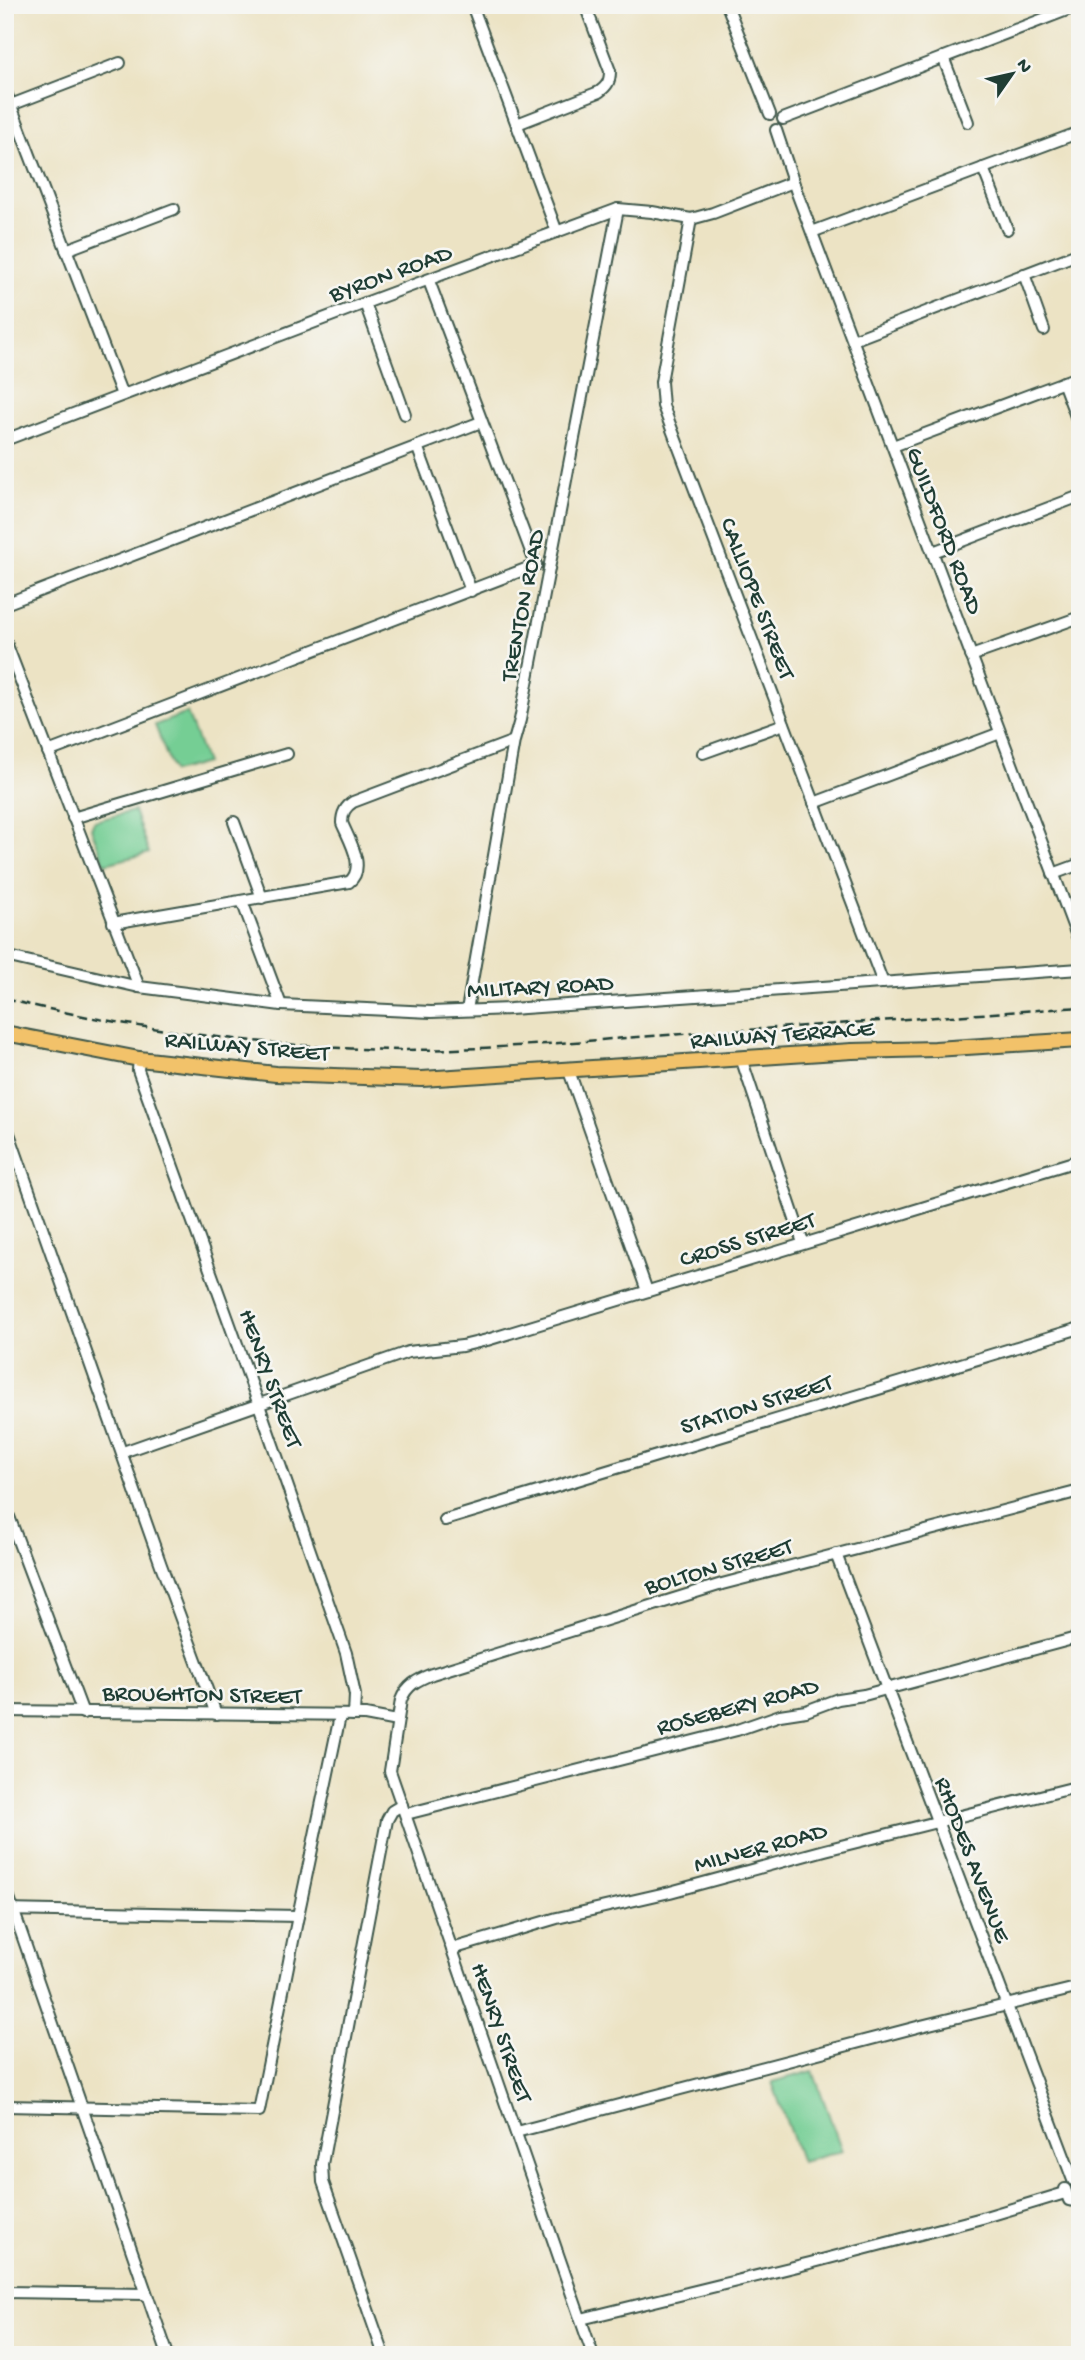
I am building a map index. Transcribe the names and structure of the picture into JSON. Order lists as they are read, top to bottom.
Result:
{
  "streets": {
    "main road": ["RAILWAY TERRACE", "RAILWAY STREET"],
    "street": [
      "BYRON ROAD",
      "GUILDFORD ROAD",
      "CALLIOPE STREET",
      "TRENTON ROAD",
      "MILITARY ROAD",
      "CROSS STREET",
      "HENRY STREET",
      "STATION STREET",
      "BOLTON STREET",
      "BROUGHTON STREET",
      "ROSEBERY ROAD",
      "MILNER ROAD",
      "RHODES AVENUE"
    ]
  },
  "crossings": [
    ["BYRON ROAD", "GUILDFORD ROAD"],
    ["BYRON ROAD", "CALLIOPE STREET"],
    ["BYRON ROAD", "TRENTON ROAD"],
    ["CALLIOPE STREET", "MILITARY ROAD"],
    ["TRENTON ROAD", "MILITARY ROAD"],
    ["RAILWAY TERRACE", "RAILWAY STREET"],
    ["RAILWAY STREET", "HENRY STREET"],
    ["CROSS STREET", "HENRY STREET"],
    ["HENRY STREET", "BOLTON STREET"],
    ["HENRY STREET", "BROUGHTON STREET"],
    ["HENRY STREET", "ROSEBERY ROAD"],
    ["HENRY STREET", "MILNER ROAD"],
    ["BOLTON STREET", "BROUGHTON STREET"],
    ["BOLTON STREET", "RHODES AVENUE"],
    ["ROSEBERY ROAD", "RHODES AVENUE"],
    ["MILNER ROAD", "RHODES AVENUE"]
  ],
  "north": "top right"
}
